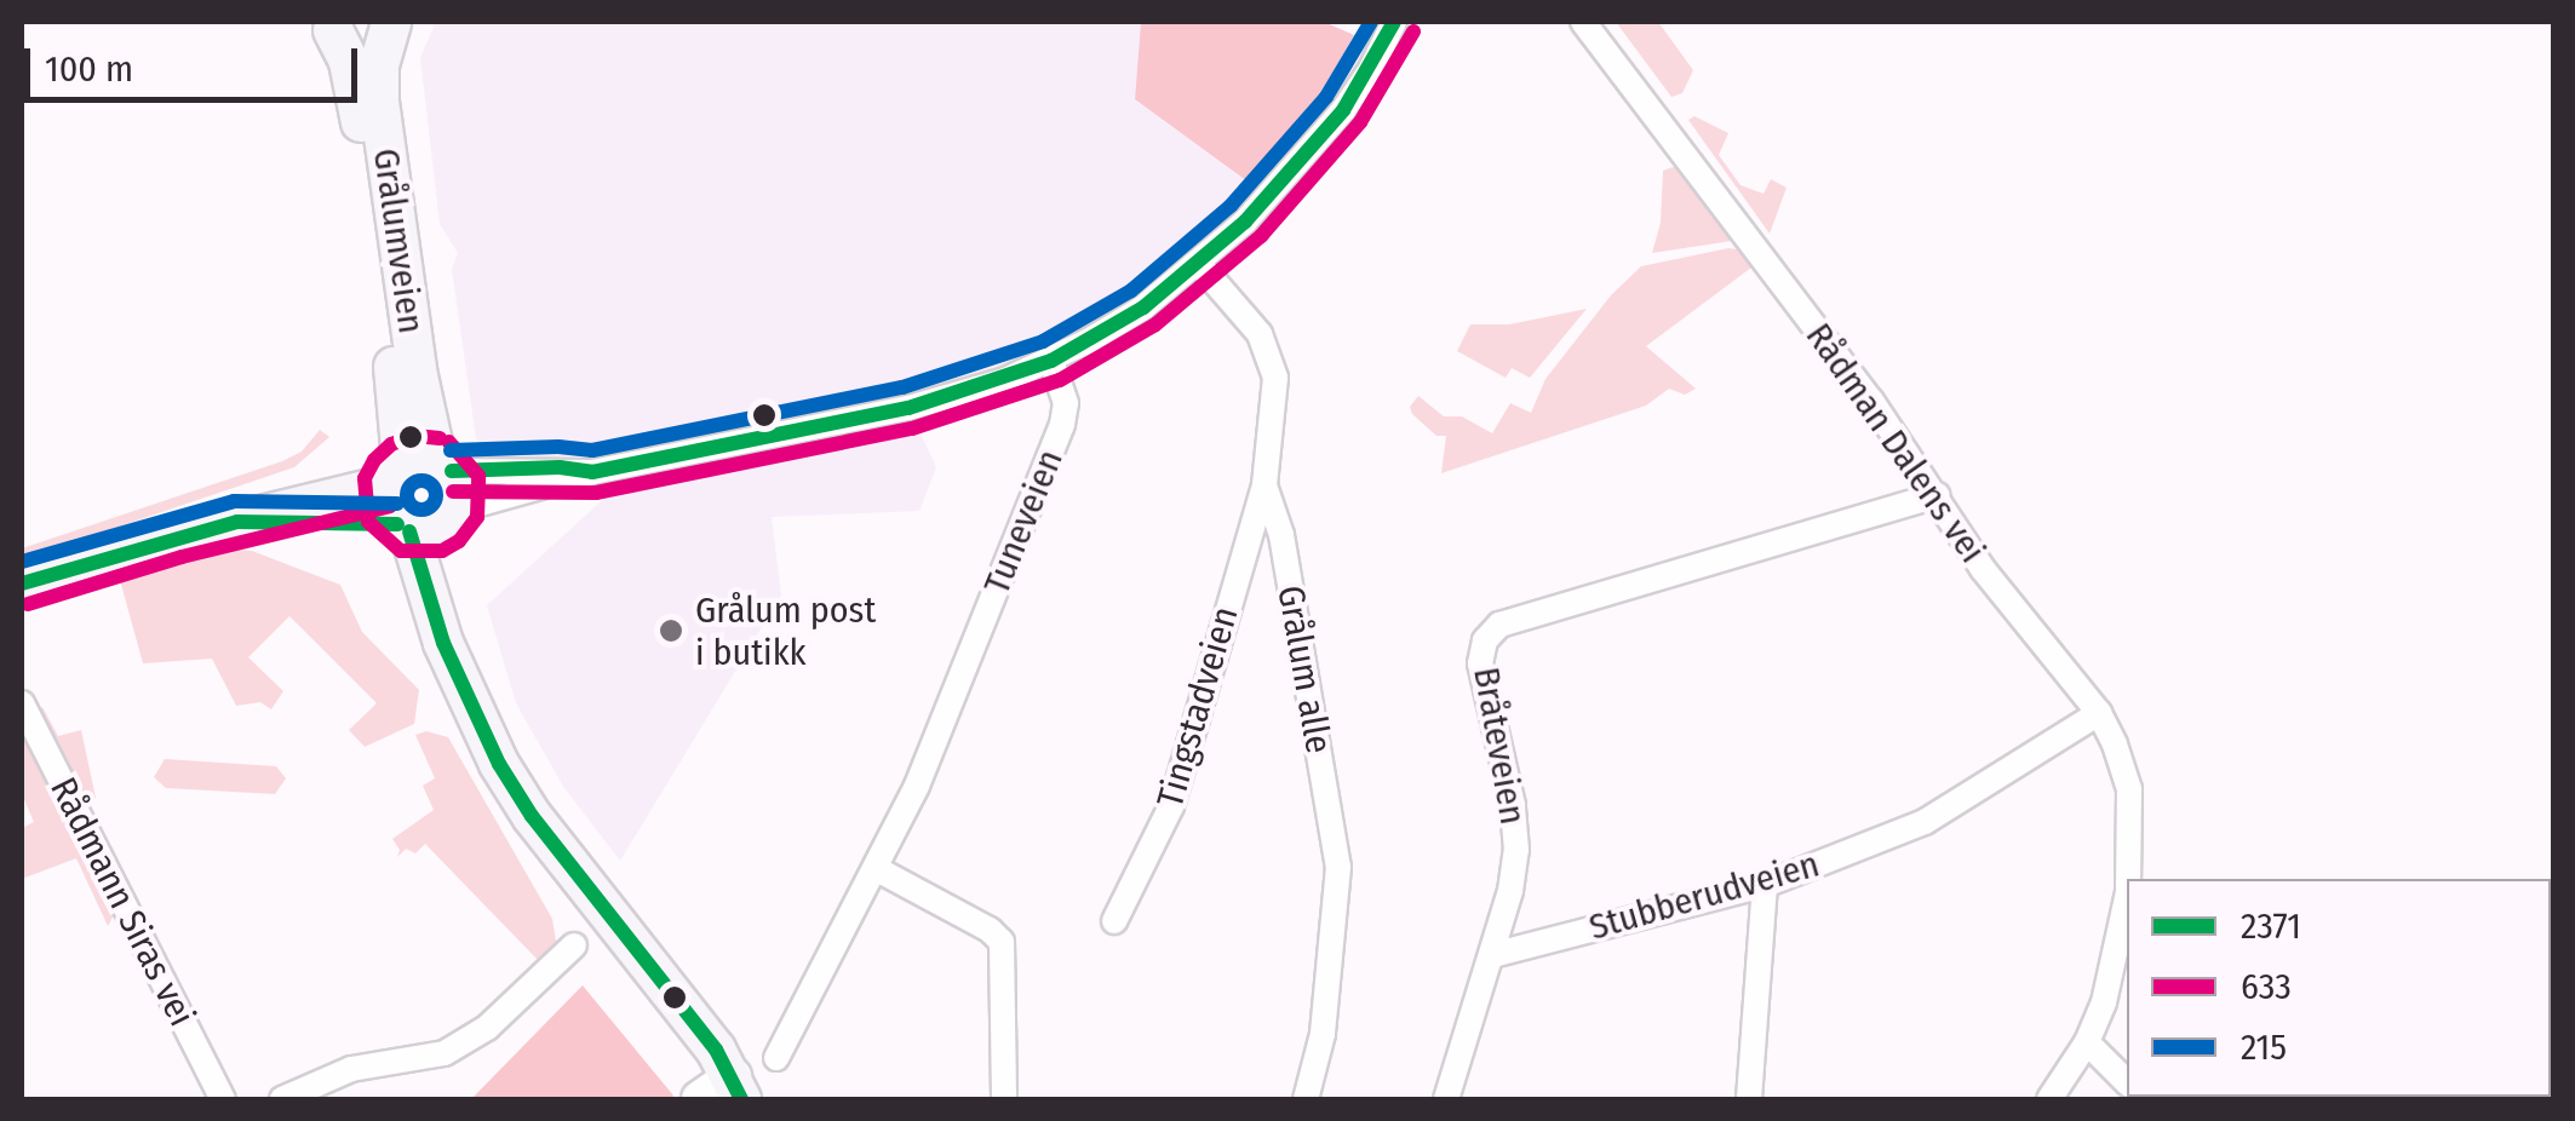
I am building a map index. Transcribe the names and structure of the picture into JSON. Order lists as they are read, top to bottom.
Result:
{
  "streets": {
    "main road": ["Grålumveien"],
    "street": [
      "Rådman Dalens vei",
      "Tuneveien",
      "Grålum alle",
      "Tingstadveien",
      "Bråteveien",
      "Stubberudveien",
      "Rådmann Siras vei"
    ]
  },
  "crossings": [
    ["Rådman Dalens vei", "Bråteveien"],
    ["Rådman Dalens vei", "Stubberudveien"],
    ["Grålum alle", "Tingstadveien"],
    ["Bråteveien", "Stubberudveien"]
  ],
  "places": ["Grålum post i butikk"],
  "lines": ["transit line 2371", "transit line 215", "transit line 633"],
  "legend": ["2371", "633", "215"],
  "scale_bar": "100 m"
}
